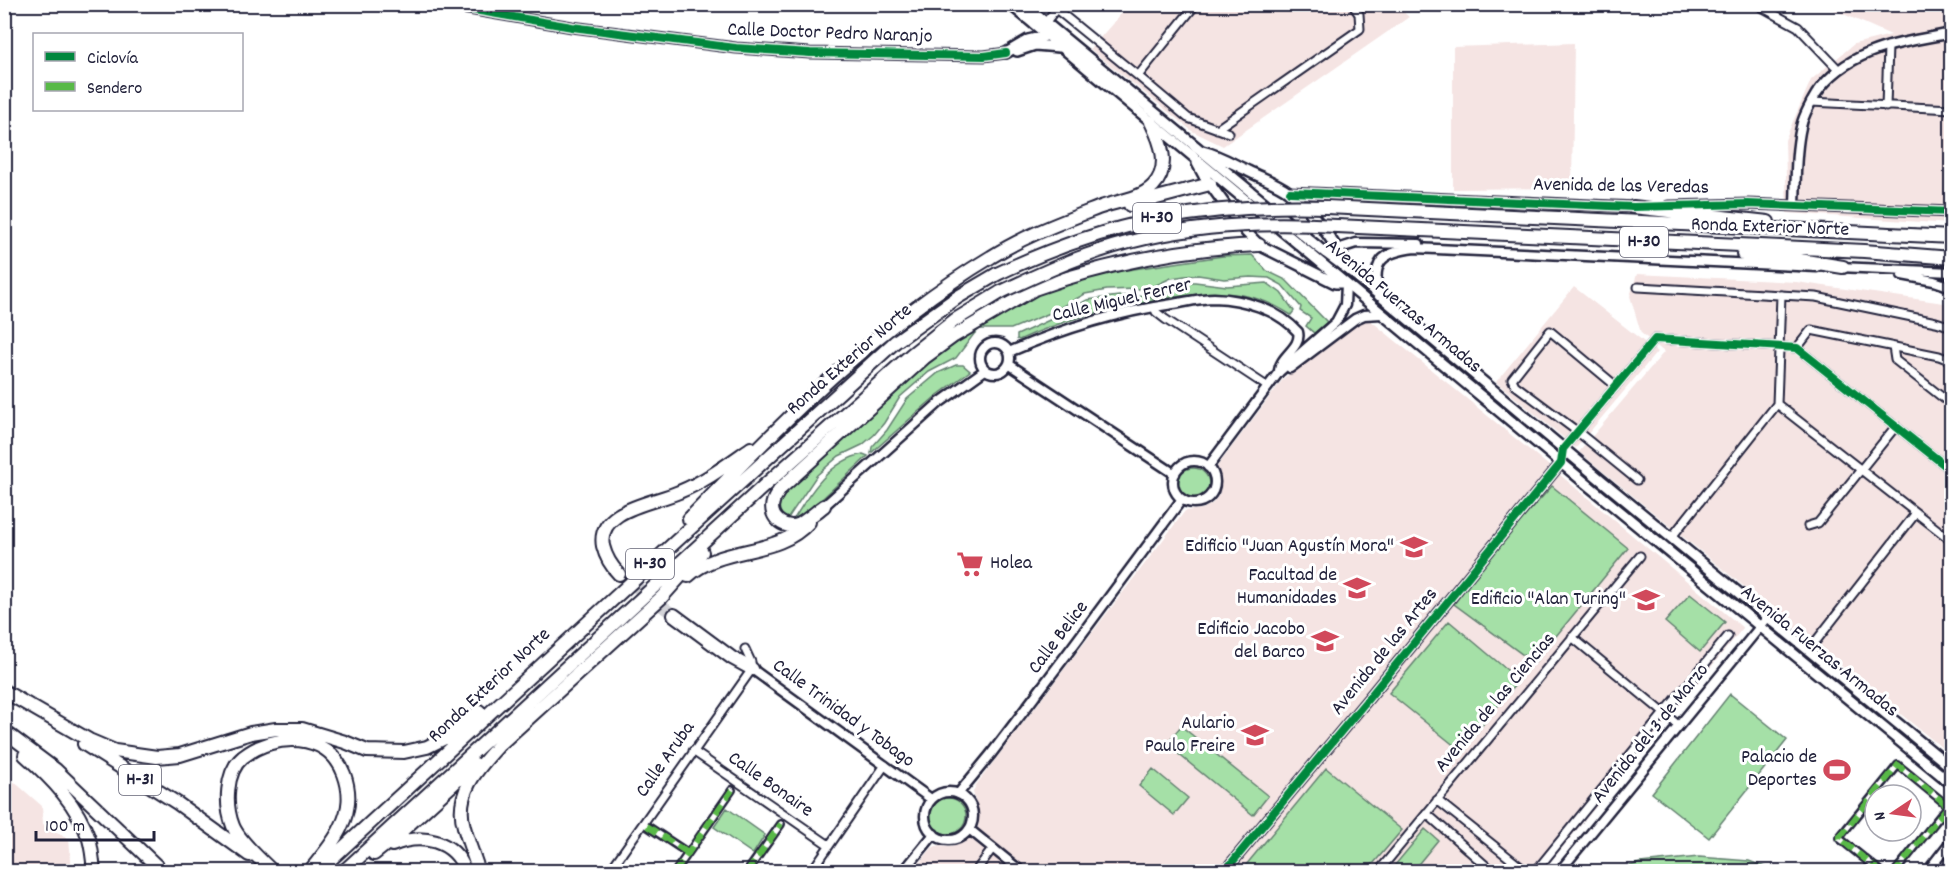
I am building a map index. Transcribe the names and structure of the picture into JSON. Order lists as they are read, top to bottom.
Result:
{
  "streets": {
    "highway": ["H-30", "Ronda Exterior Norte", "H-31"],
    "main road": ["Avenida Fuerzas Armadas"],
    "street": [
      "Calle Doctor Pedro Naranjo",
      "Avenida de las Veredas",
      "Calle Miguel Ferrer",
      "Calle Belice",
      "Avenida de las Artes",
      "Avenida de las Ciencias",
      "Calle Trinidad y Tobago",
      "Avenida del 3 de Marzo",
      "Calle Aruba",
      "Calle Bonaire"
    ]
  },
  "crossings": [
    ["Avenida Fuerzas Armadas", "Avenida de las Artes"],
    ["Avenida Fuerzas Armadas", "Avenida del 3 de Marzo"],
    ["Calle Belice", "Calle Trinidad y Tobago"],
    ["Calle Trinidad y Tobago", "Calle Aruba"],
    ["Calle Aruba", "Calle Bonaire"]
  ],
  "places": {
    "school or university": [
      "Edificio \"Juan Agustín Mora\"",
      "Facultad de Humanidades",
      "Edificio \"Alan Turing\"",
      "Edificio Jacobo del Barco",
      "Aulario Paulo Freire"
    ],
    "supermarket": ["Holea"],
    "sports": ["Palacio de Deportes"]
  },
  "legend": ["Ciclovía", "Sendero"],
  "scale_bar": "100 m",
  "north": "left"
}
